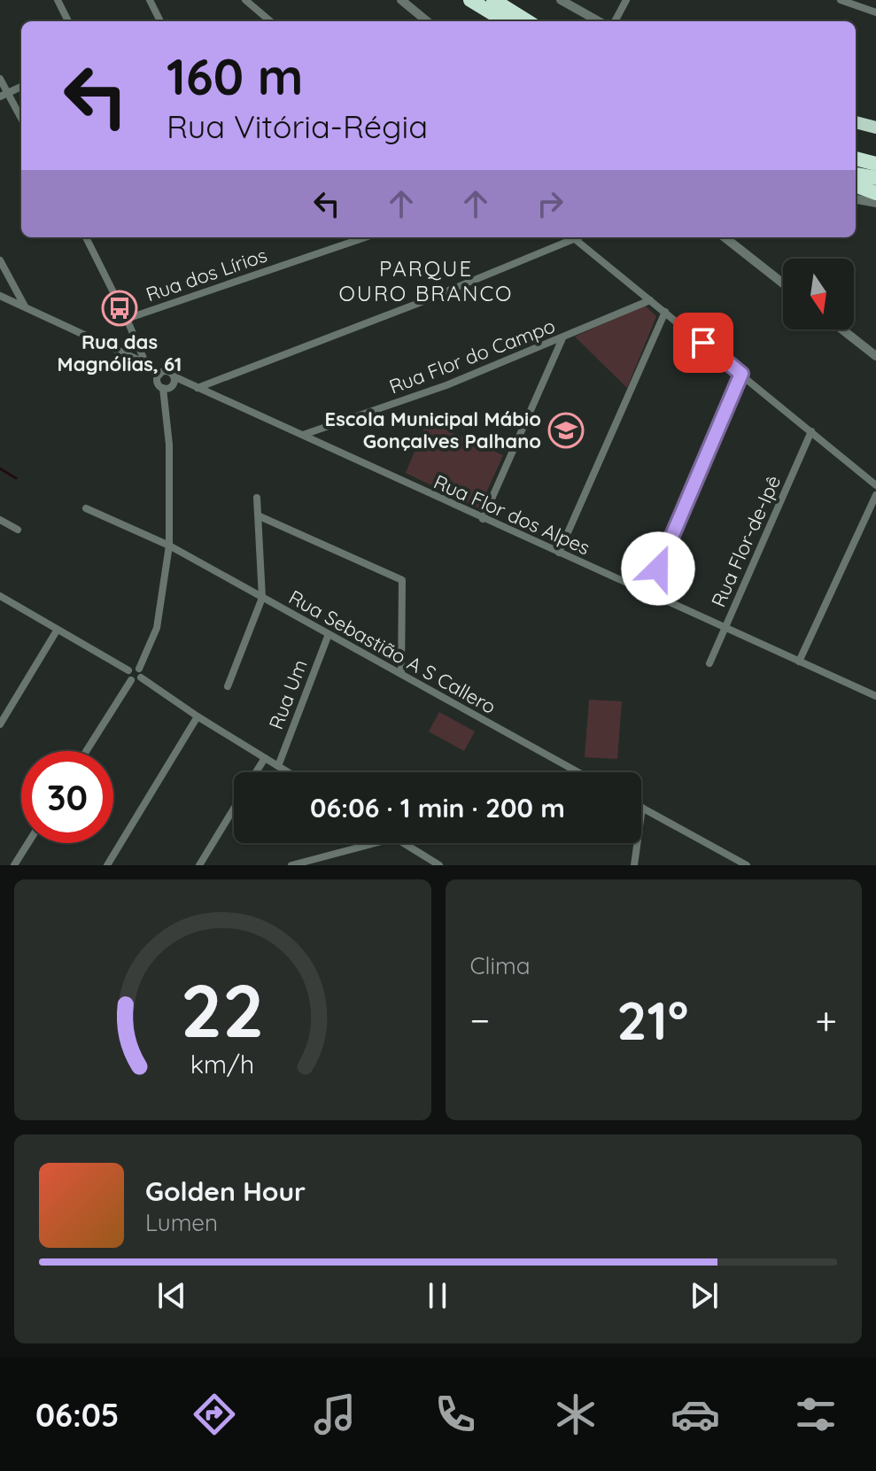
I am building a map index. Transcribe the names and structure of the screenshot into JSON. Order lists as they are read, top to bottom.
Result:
{
  "streets": {
    "street": [
      "Rua dos Lírios",
      "Rua Flor do Campo",
      "Rua Flor dos Alpes",
      "Rua Flor-de-Ipê",
      "Rua Sebastião A S Callero",
      "Rua Um"
    ]
  },
  "crossings": [
    ["Rua Flor do Campo", "Rua Flor dos Alpes"],
    ["Rua Flor dos Alpes", "Rua Flor-de-Ipê"],
    ["Rua Sebastião A S Callero", "Rua Um"]
  ],
  "districts": ["PARQUE OURO BRANCO"],
  "places": {
    "bus stop": ["Rua das Magnólias, 61"],
    "school or university": ["Escola Municipal Mábio Gonçalves Palhano"]
  },
  "north": "bottom",
  "page": {
    "turn": ["160 m", "Rua Vitória-Régia"],
    "limit": "30",
    "trip": "06:06 · 1 min · 200 m",
    "tile": "Clima",
    "heat": ["−", "21°", "+"],
    "song": ["Golden Hour", "Lumen"],
    "tabs": "06:05",
    "gauge": ["22", "km/h"]
  }
}
